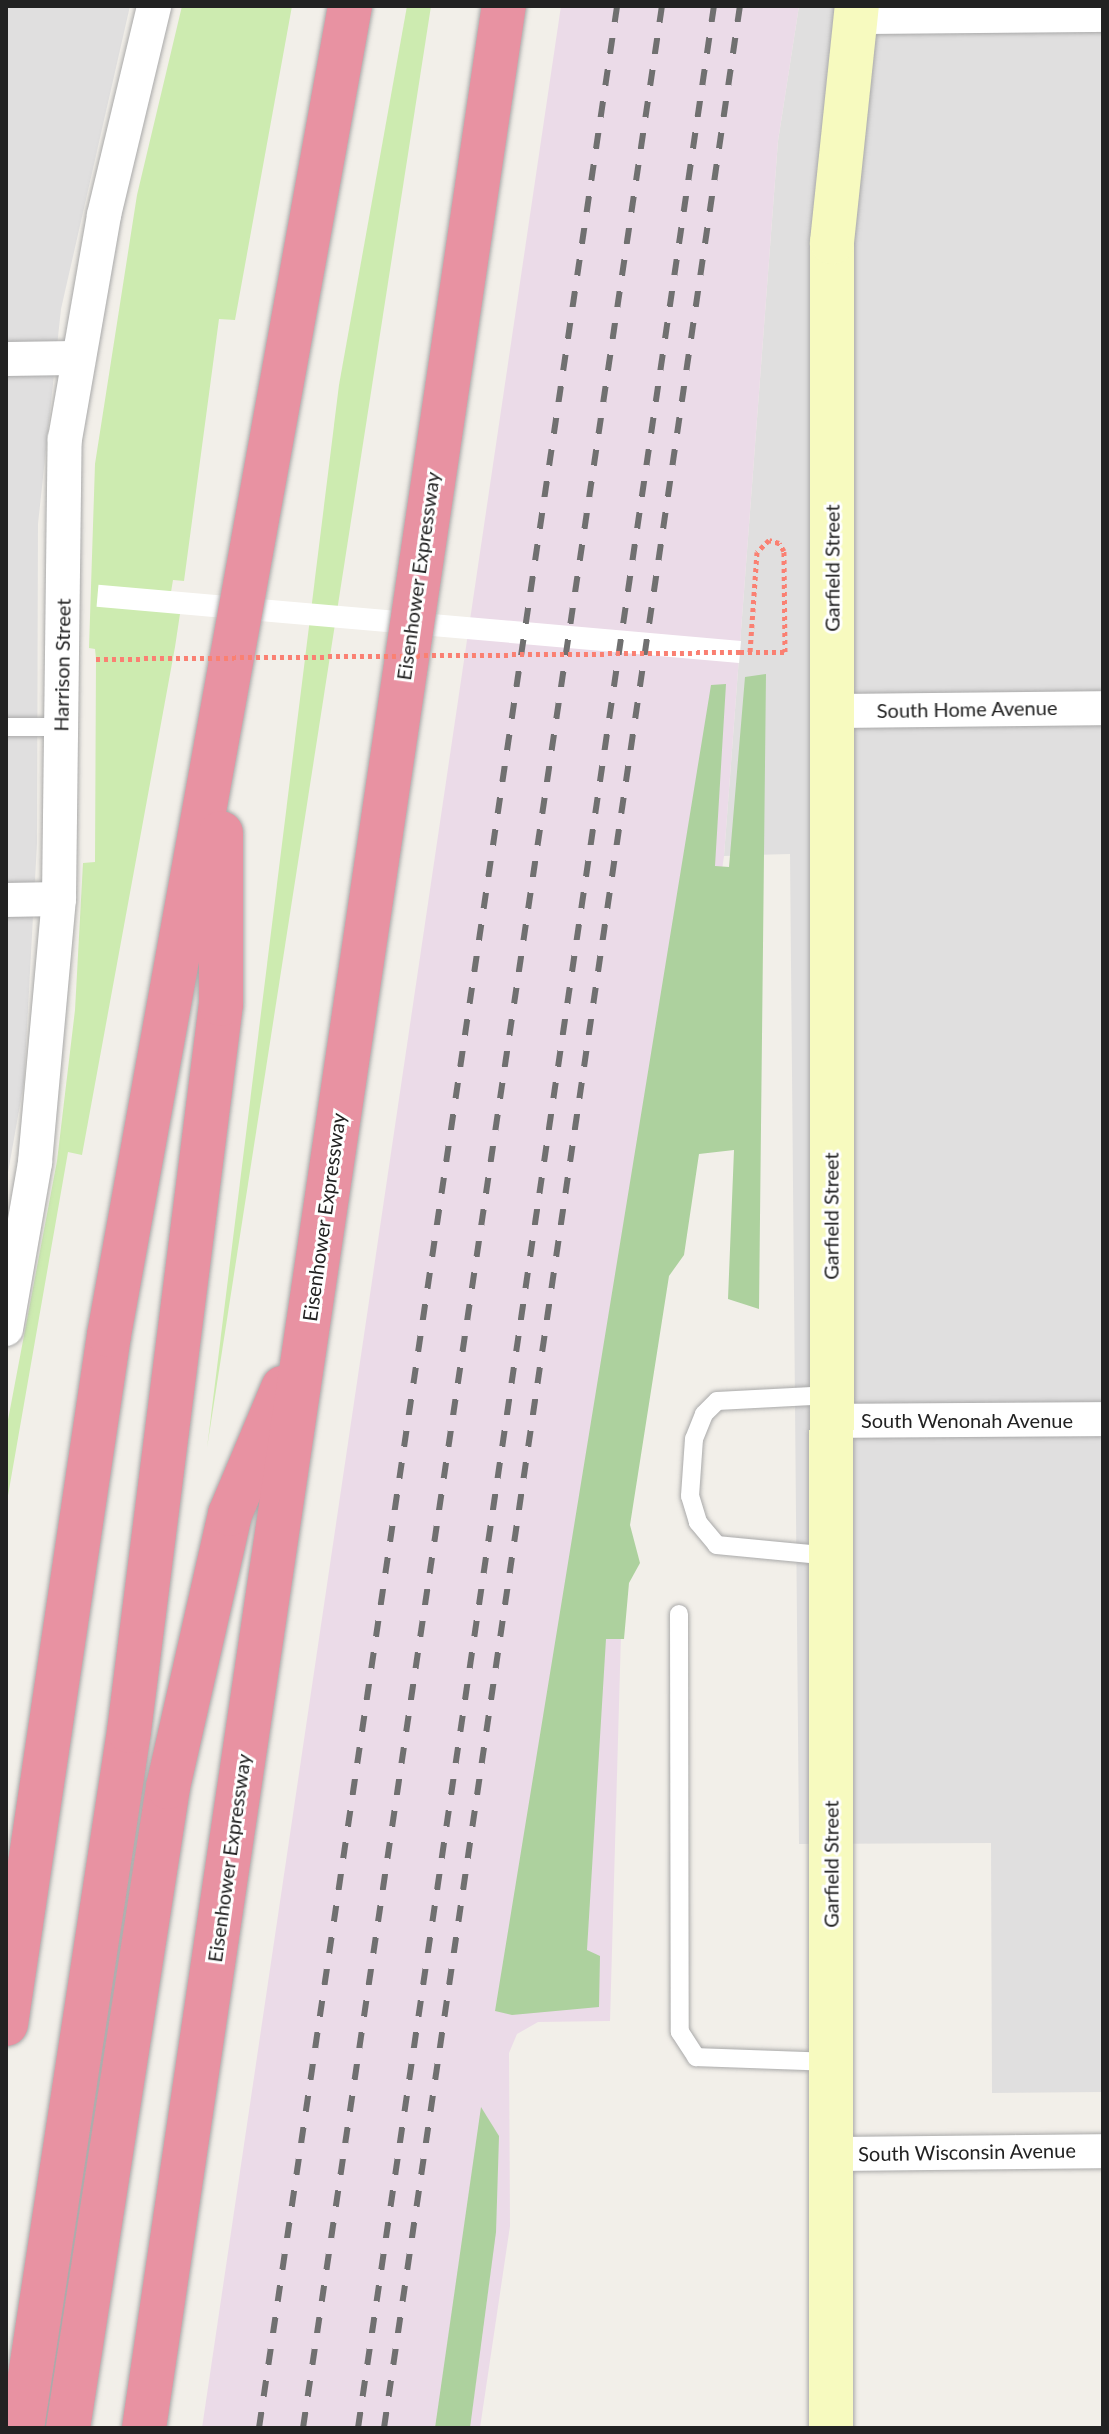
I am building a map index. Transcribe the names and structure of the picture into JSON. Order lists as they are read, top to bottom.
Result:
{
  "streets": {
    "highway": ["Eisenhower Expressway"],
    "street": [
      "Garfield Street",
      "Harrison Street",
      "South Home Avenue",
      "South Wenonah Avenue",
      "South Wisconsin Avenue"
    ]
  },
  "crossings": [
    ["Garfield Street", "South Home Avenue"],
    ["Garfield Street", "South Wenonah Avenue"],
    ["Garfield Street", "South Wisconsin Avenue"]
  ]
}
